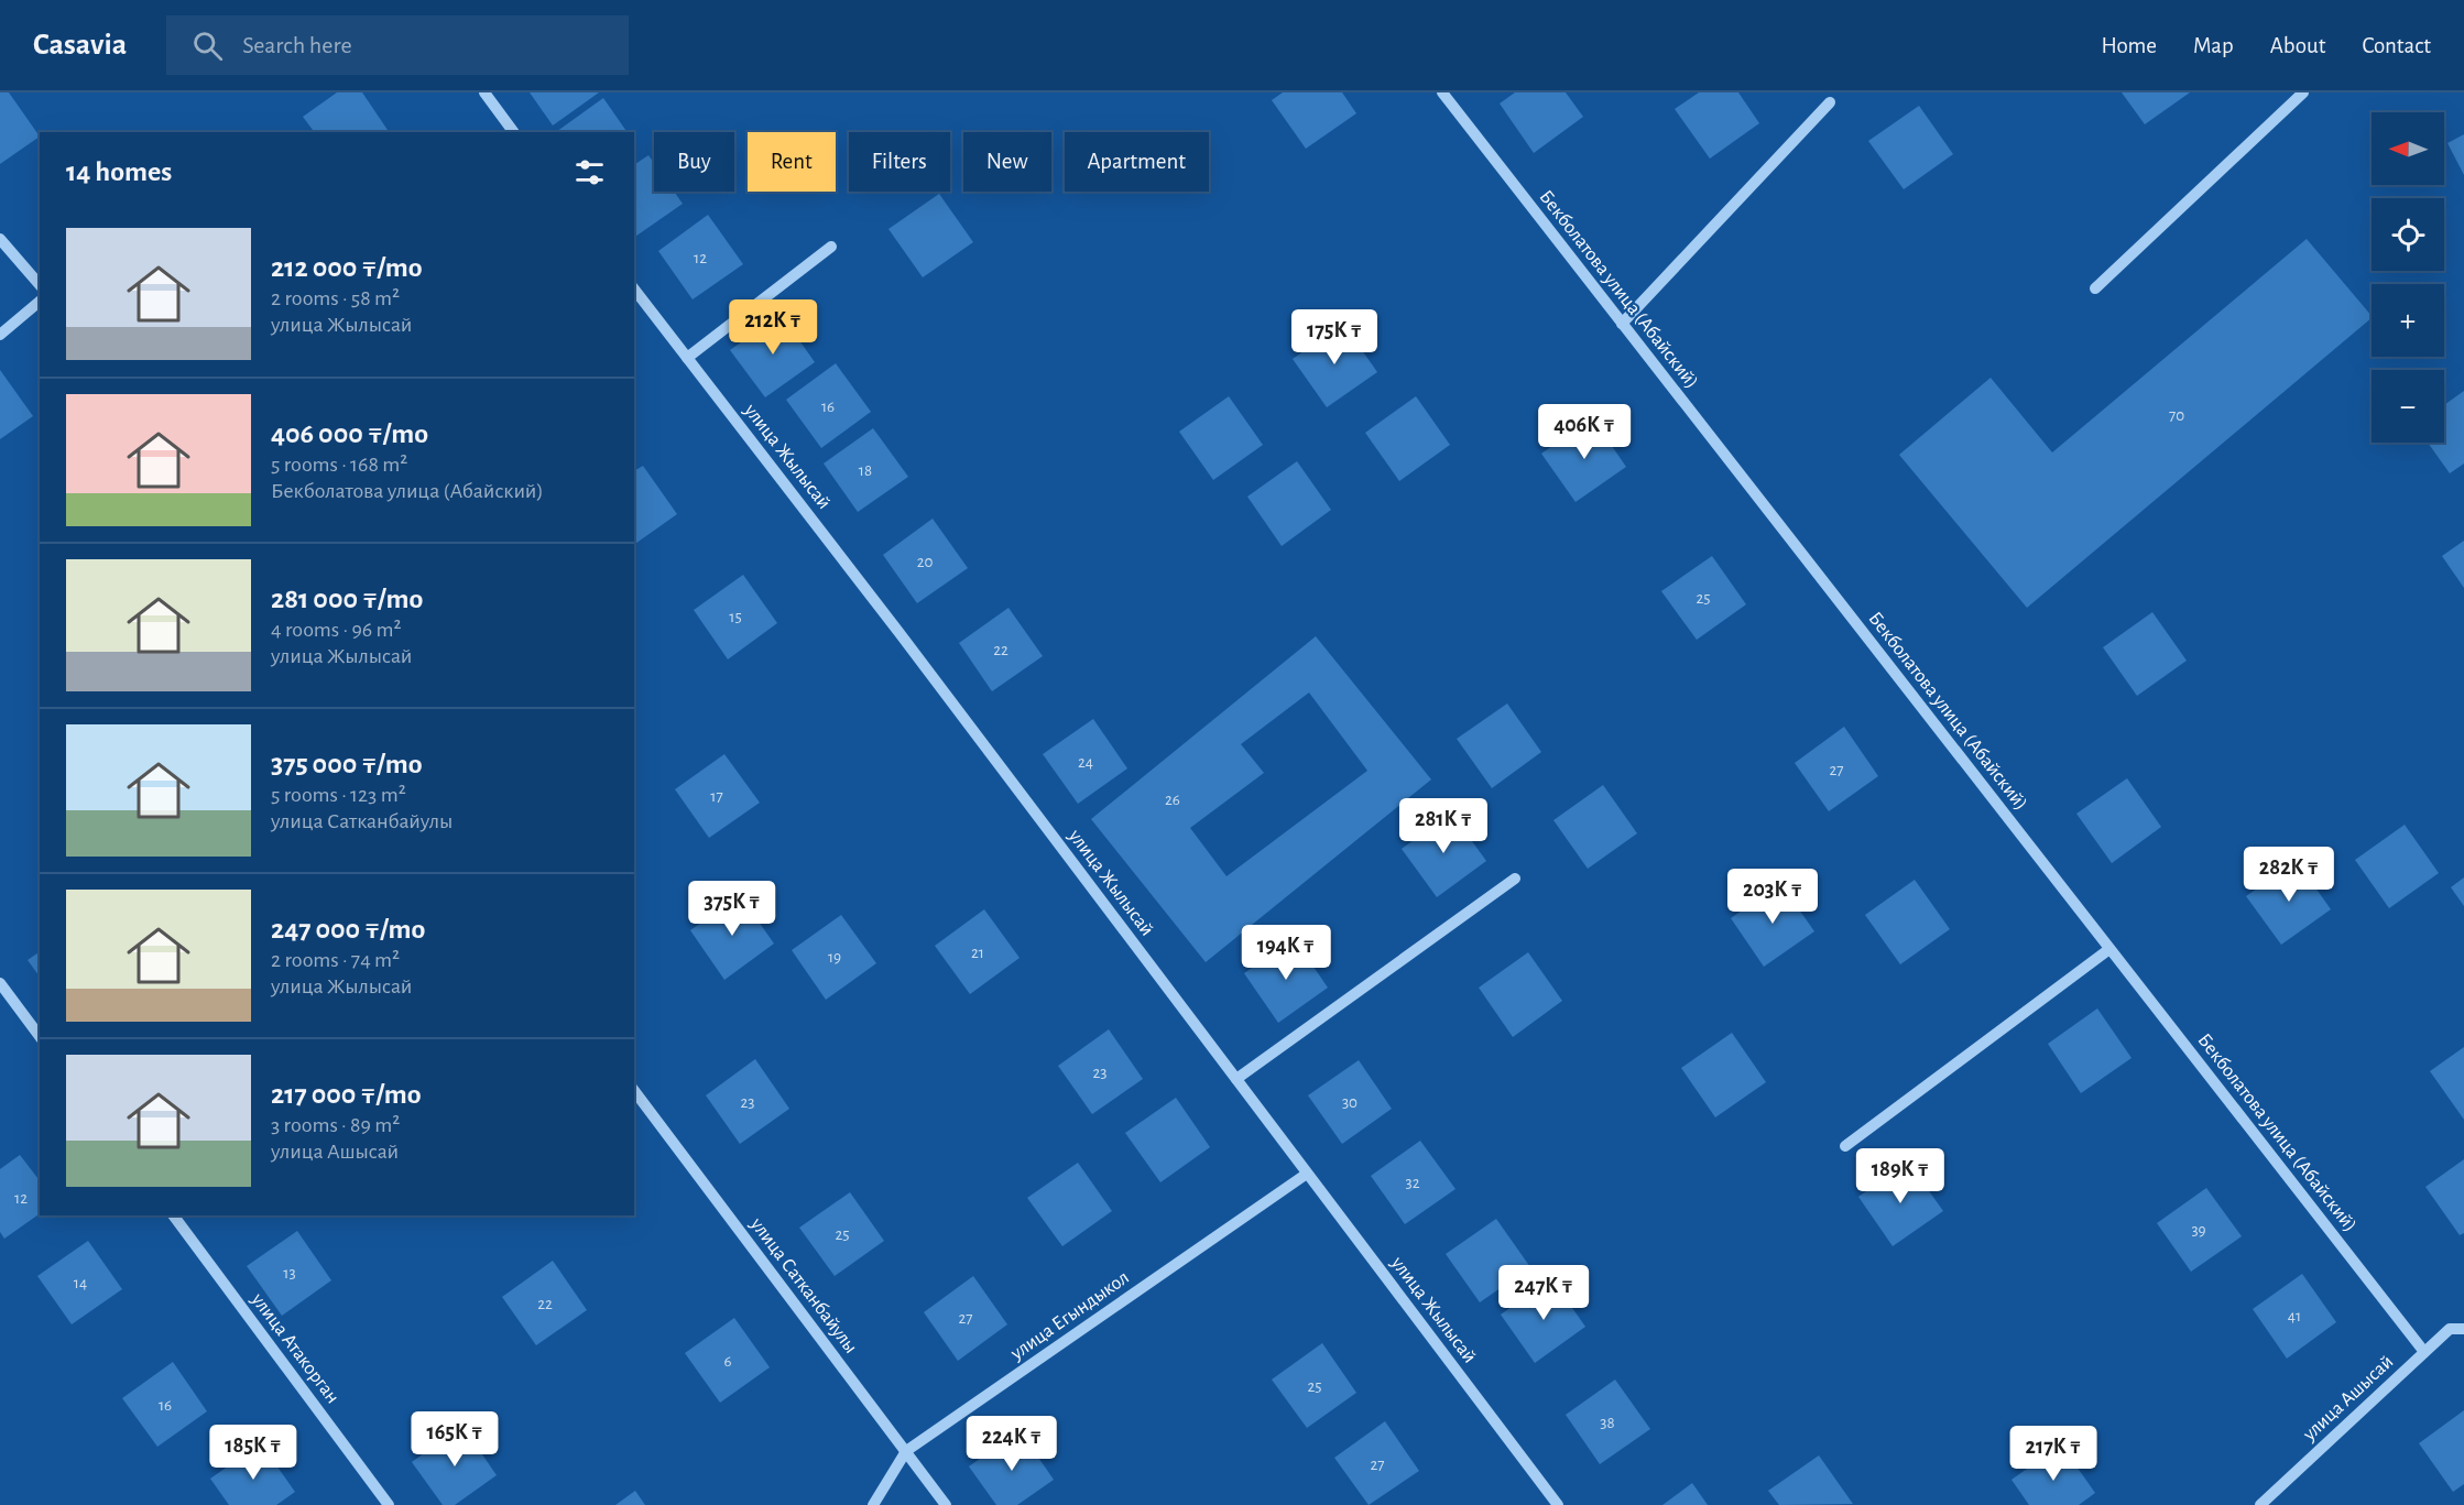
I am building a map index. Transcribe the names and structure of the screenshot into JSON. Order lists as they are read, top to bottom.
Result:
{
  "streets": {
    "street": [
      "Бекболатова улица (Абайский)",
      "улица Жылысай",
      "улица Сатканбайулы",
      "улица Егындыкол",
      "улица Атакорган",
      "улица Ашысай"
    ]
  },
  "crossings": [
    ["Бекболатова улица (Абайский)", "улица Ашысай"],
    ["улица Жылысай", "улица Егындыкол"],
    ["улица Сатканбайулы", "улица Егындыкол"]
  ],
  "house_numbers": [
    "12",
    "16",
    "70",
    "18",
    "20",
    "25",
    "15",
    "22",
    "24",
    "27",
    "17",
    "26",
    "21",
    "19",
    "23",
    "23",
    "30",
    "32",
    "12",
    "39",
    "25",
    "13",
    "14",
    "22",
    "41",
    "27",
    "6",
    "25",
    "16",
    "38",
    "27"
  ],
  "north": "left",
  "page": {
    "header": "Casavia",
    "search": "Search here",
    "nav": [
      "Home",
      "Map",
      "About",
      "Contact"
    ],
    "map_buttons": ["+", "−"],
    "chip": [
      "Buy",
      "Rent",
      "Filters",
      "New",
      "Apartment"
    ],
    "heading": "14 homes",
    "list": [
      {
        "name": "212 000 ₸/mo",
        "note": "2 rooms · 58 m² · улица Жылысай"
      },
      {
        "name": "406 000 ₸/mo",
        "note": "5 rooms · 168 m² · Бекболатова улица (Абайский)"
      },
      {
        "name": "281 000 ₸/mo",
        "note": "4 rooms · 96 m² · улица Жылысай"
      },
      {
        "name": "375 000 ₸/mo",
        "note": "5 rooms · 123 m² · улица Сатканбайулы"
      },
      {
        "name": "247 000 ₸/mo",
        "note": "2 rooms · 74 m² · улица Жылысай"
      },
      {
        "name": "217 000 ₸/mo",
        "note": "3 rooms · 89 m² · улица Ашысай"
      }
    ],
    "price": [
      "212K ₸",
      "175K ₸",
      "406K ₸",
      "281K ₸",
      "282K ₸",
      "203K ₸",
      "375K ₸",
      "194K ₸",
      "189K ₸",
      "247K ₸",
      "165K ₸",
      "224K ₸",
      "185K ₸",
      "217K ₸"
    ]
  }
}
